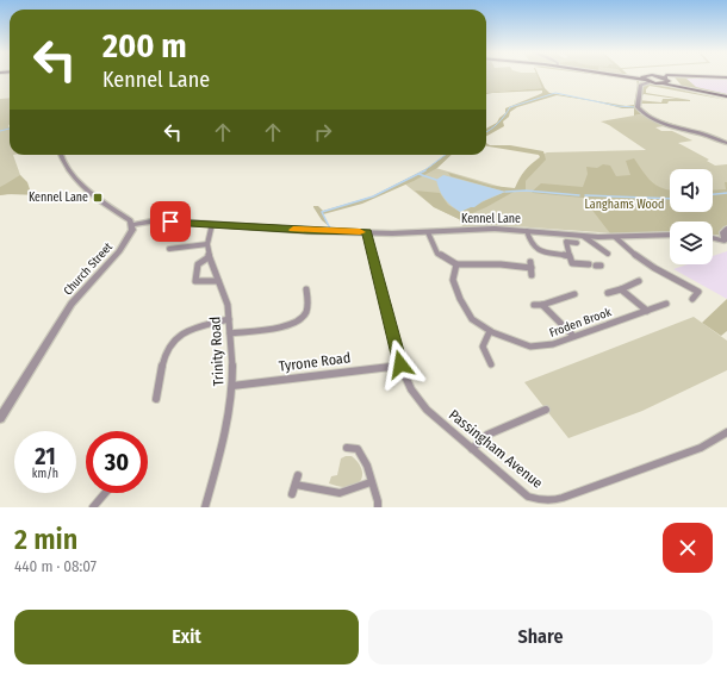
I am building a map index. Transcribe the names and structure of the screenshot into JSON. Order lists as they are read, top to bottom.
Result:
{
  "streets": {
    "street": [
      "Kennel Lane",
      "Church Street",
      "Froden Brook",
      "Trinity Road",
      "Tyrone Road",
      "Passingham Avenue"
    ]
  },
  "crossings": [
    ["Kennel Lane", "Church Street"],
    ["Kennel Lane", "Trinity Road"],
    ["Kennel Lane", "Passingham Avenue"],
    ["Trinity Road", "Tyrone Road"],
    ["Tyrone Road", "Passingham Avenue"]
  ],
  "parks": ["Langhams Wood"],
  "places": {
    "transit": ["Kennel Lane"]
  },
  "page": {
    "turn": ["200 m", "Kennel Lane"],
    "speed": "21 km/h",
    "limit": "30",
    "heading": ["2 min", "440 m · 08:07"],
    "buttons": ["Exit", "Share"]
  }
}
